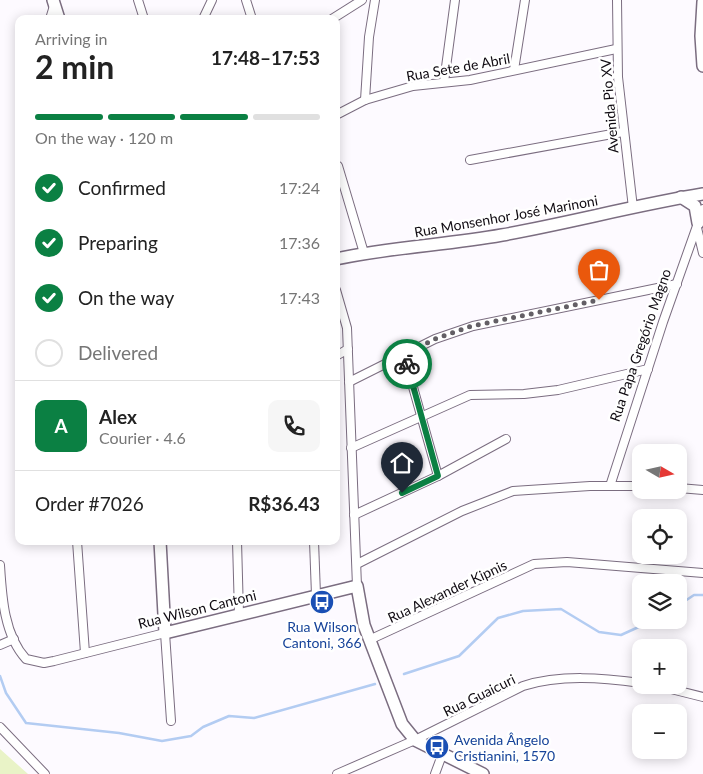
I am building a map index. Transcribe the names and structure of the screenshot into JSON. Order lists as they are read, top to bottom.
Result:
{
  "streets": {
    "street": [
      "Rua Sete de Abril",
      "Avenida Pio XV",
      "Rua Monsenhor José Marinoni",
      "Rua Papa Gregório Magno",
      "Rua Alexander Kipnis",
      "Rua Wilson Cantoni",
      "Rua Guaicuri"
    ]
  },
  "crossings": [
    ["Rua Sete de Abril", "Avenida Pio XV"],
    ["Avenida Pio XV", "Rua Monsenhor José Marinoni"]
  ],
  "places": {
    "bus stop": ["Rua Wilson Cantoni, 366", "Avenida Ângelo Cristianini, 1570"]
  },
  "north": "right",
  "page": {
    "heading": ["2 min", "Arriving in", "17:48–17:53"],
    "panel": [
      "Alex",
      "Courier · 4.6",
      "Order #7026",
      "R$36.43"
    ],
    "bar": "On the way · 120 m",
    "list": [
      ["Confirmed", "17:24"],
      ["Preparing", "17:36"],
      ["On the way", "17:43"],
      "Delivered"
    ],
    "round": "A",
    "map_buttons": ["+", "−"]
  }
}
